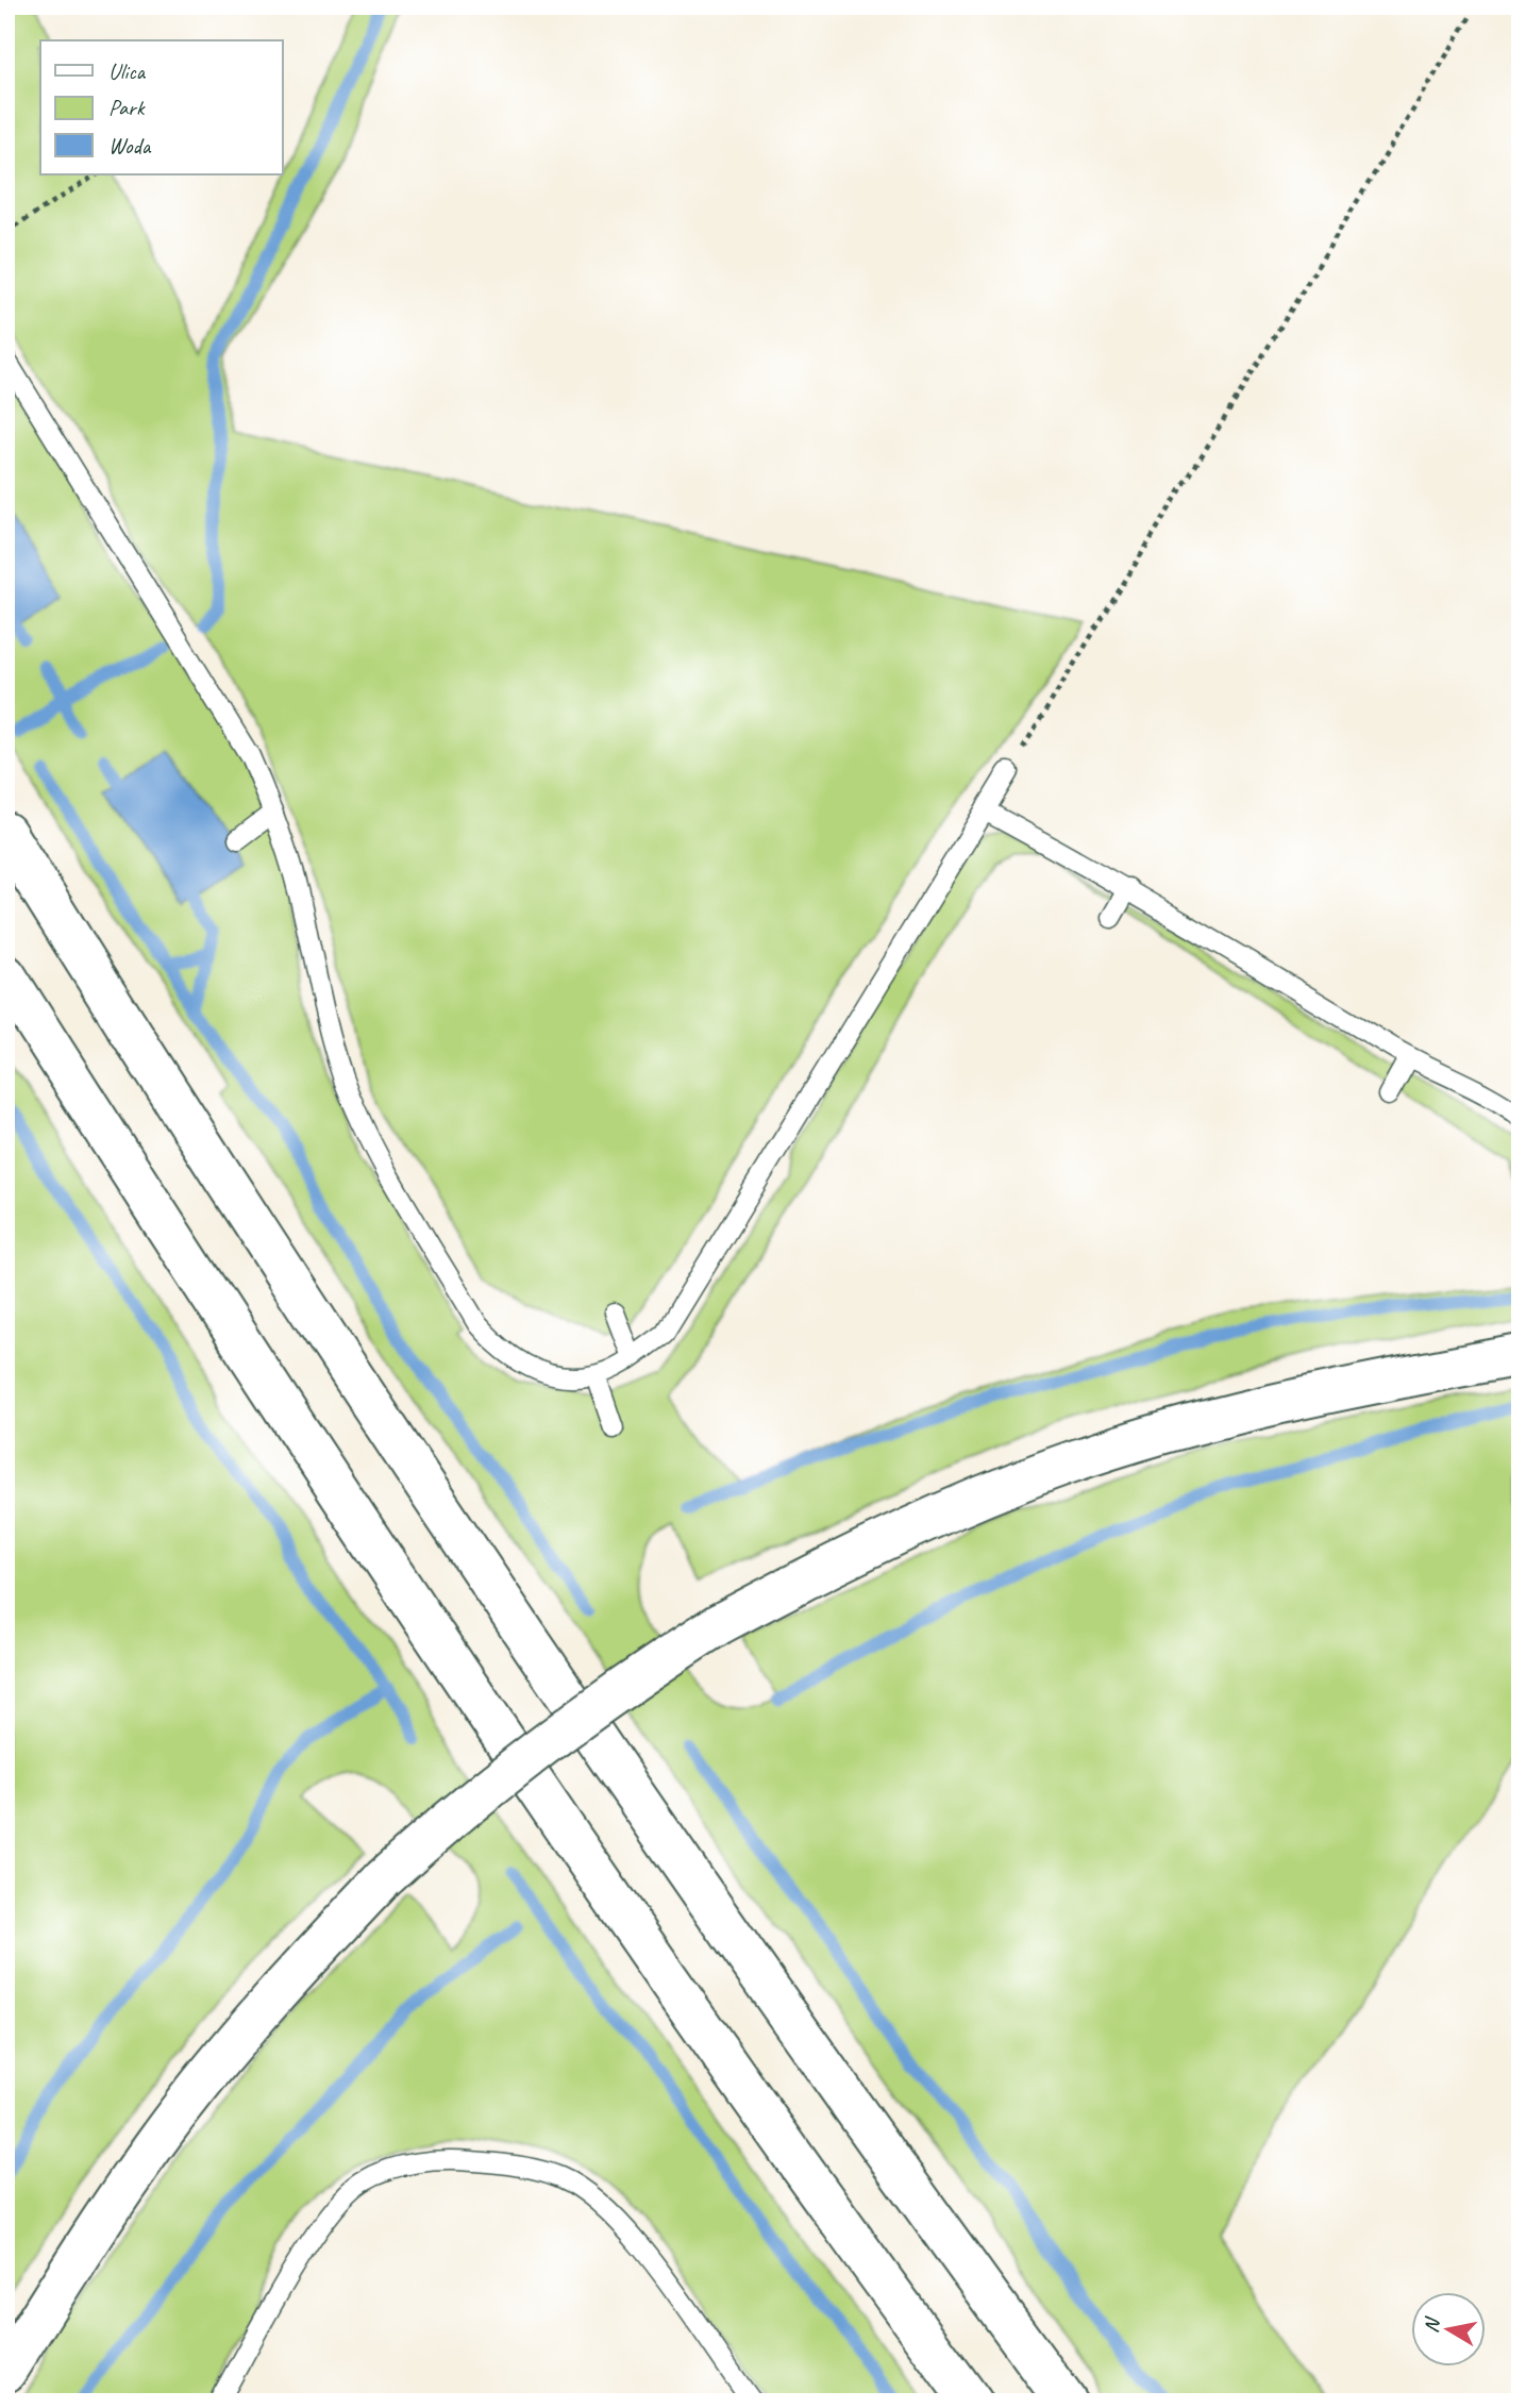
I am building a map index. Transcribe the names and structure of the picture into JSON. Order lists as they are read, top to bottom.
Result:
{
  "legend": ["Ulica", "Park", "Woda"],
  "north": "left"
}
